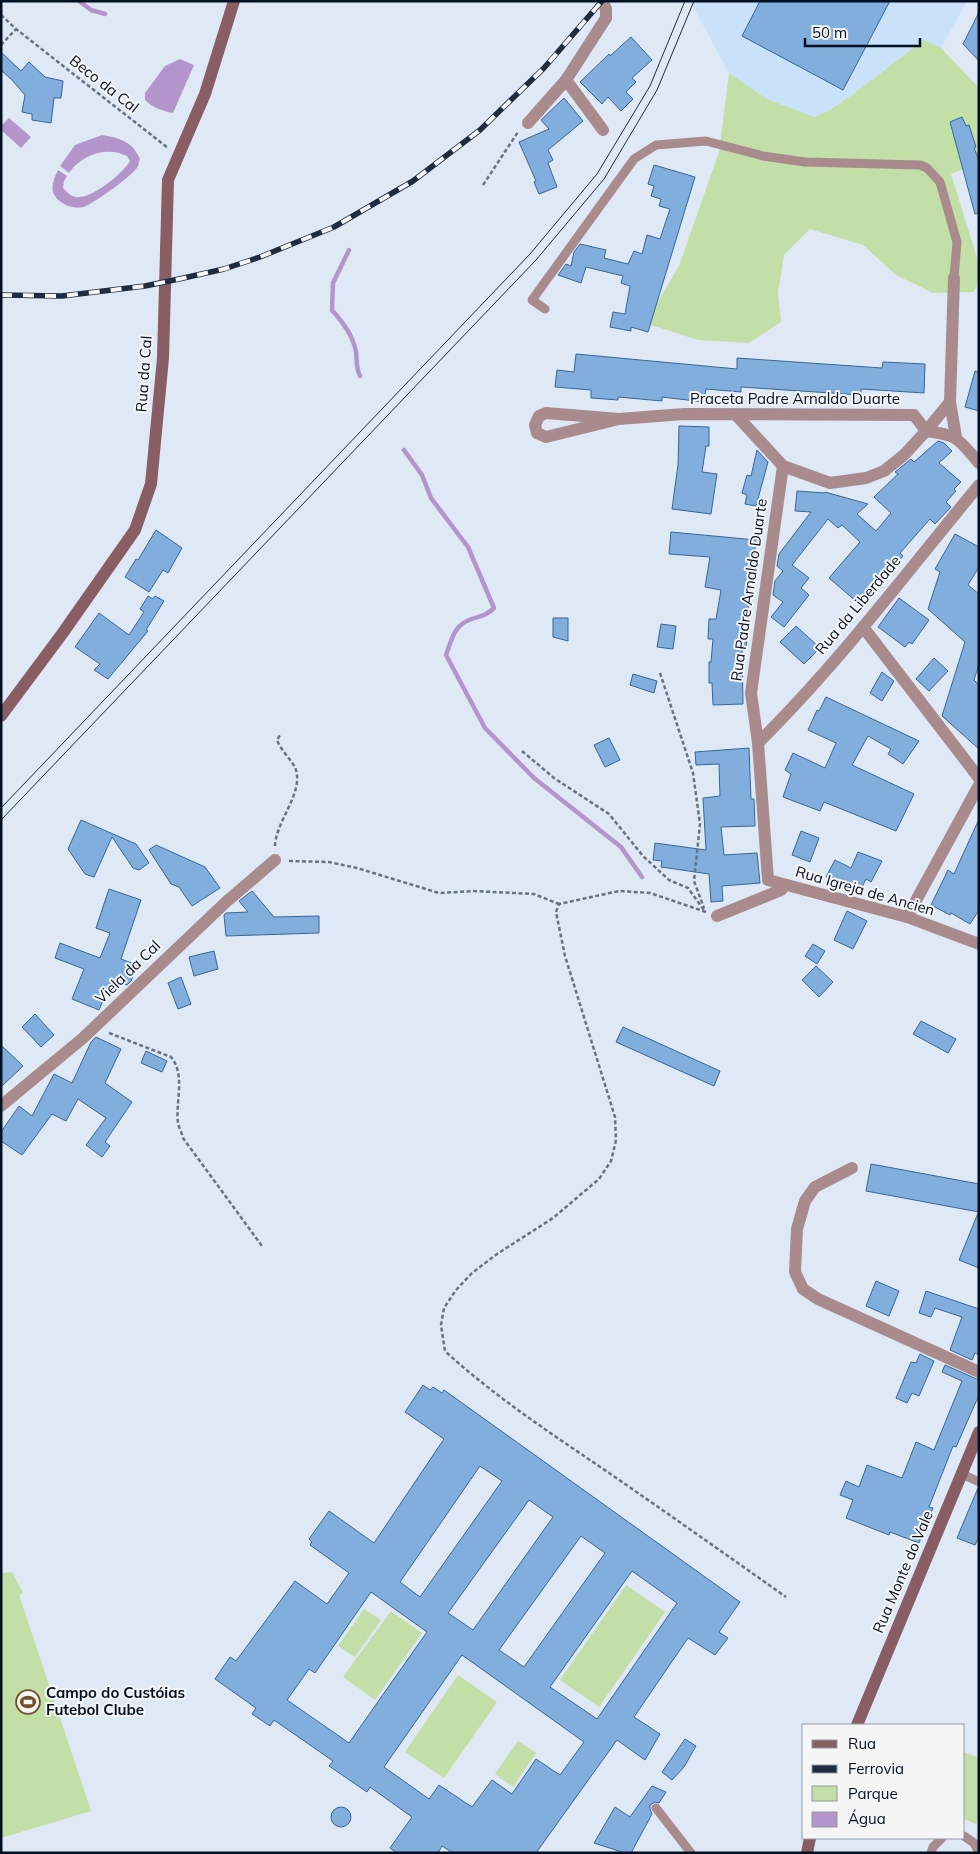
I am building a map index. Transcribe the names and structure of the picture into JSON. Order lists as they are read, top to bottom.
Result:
{
  "streets": {
    "street": [
      "Rua da Cal",
      "Praceta Padre Arnaldo Duarte",
      "Rua Padre Arnaldo Duarte",
      "Rua da Liberdade",
      "Rua Igreja de Ancien",
      "Viela da Cal",
      "Rua Monte do Vale"
    ],
    "path": ["Beco da Cal"]
  },
  "crossings": [
    ["Beco da Cal", "Rua da Cal"],
    ["Rua Padre Arnaldo Duarte", "Rua da Liberdade"],
    ["Rua Padre Arnaldo Duarte", "Rua Igreja de Ancien"]
  ],
  "places": {
    "sports": ["Campo do Custóias Futebol Clube"]
  },
  "legend": [
    "Rua",
    "Ferrovia",
    "Parque",
    "Água"
  ],
  "scale_bar": "50 m"
}
